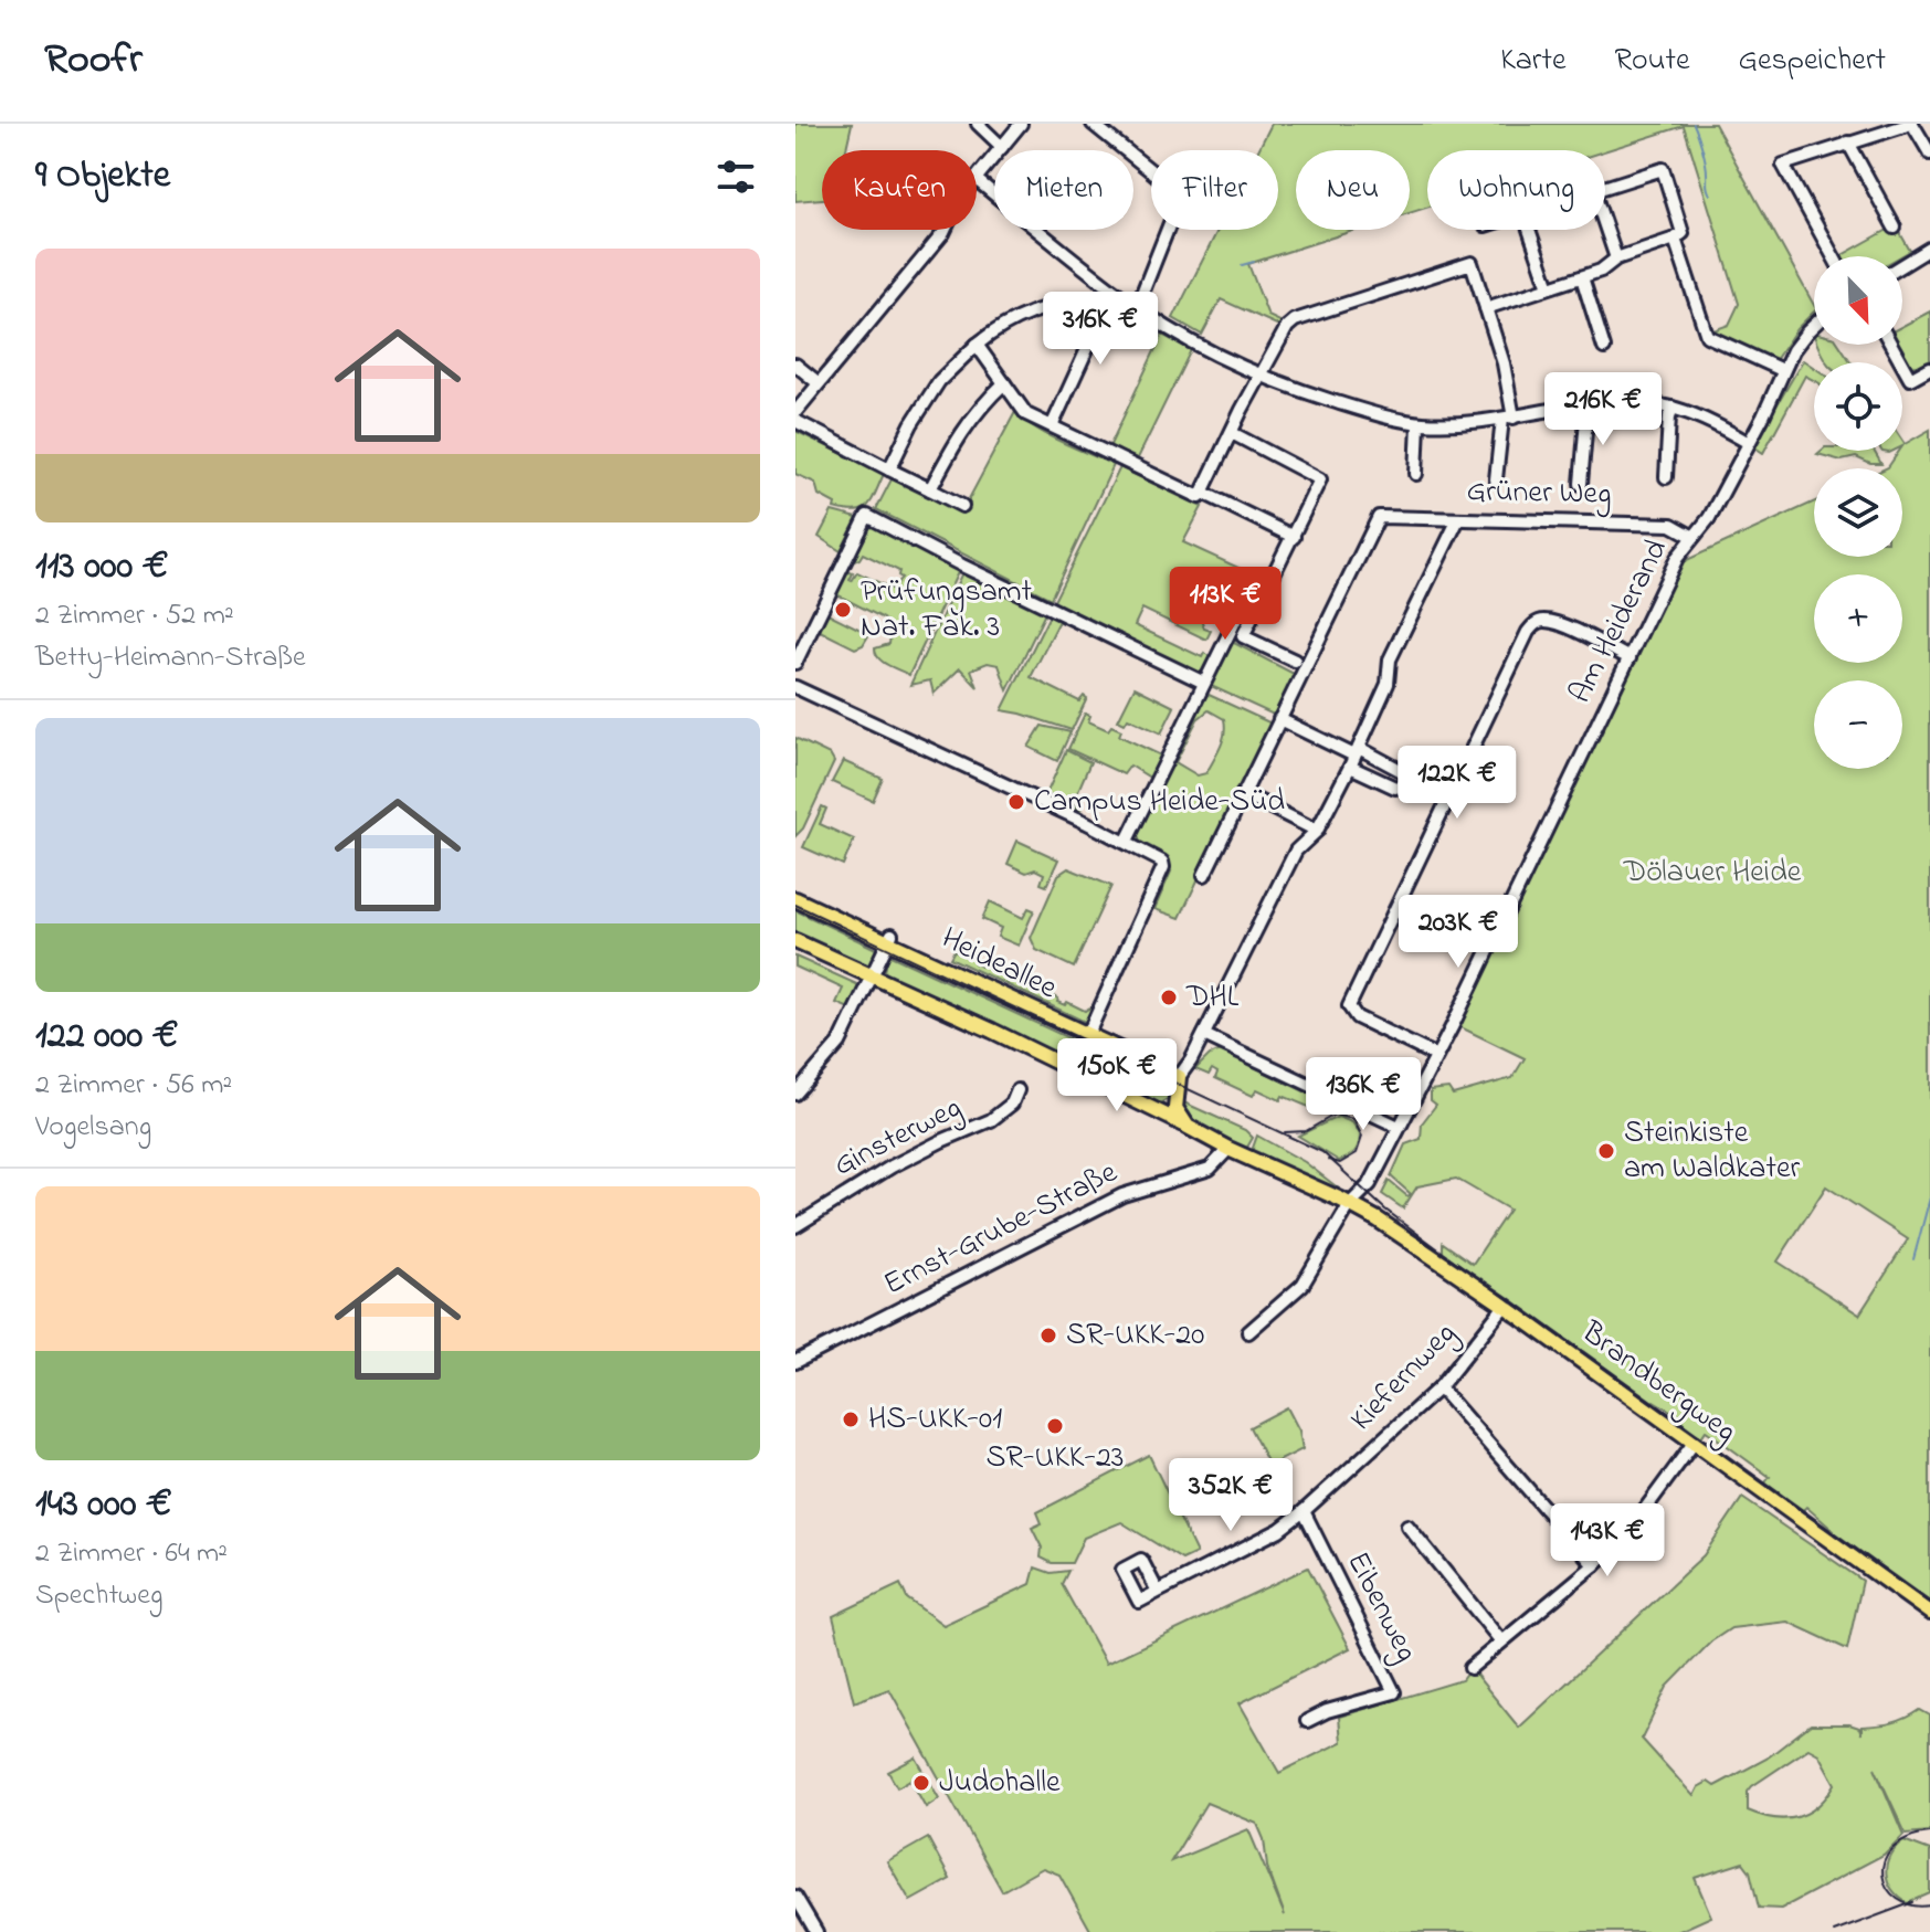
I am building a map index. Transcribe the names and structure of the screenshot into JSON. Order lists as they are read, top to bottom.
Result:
{
  "streets": {
    "main road": ["Heideallee", "Brandbergweg"],
    "street": [
      "Grüner Weg",
      "Am Heiderand",
      "Ginsterweg",
      "Ernst-Grube-Straße",
      "Kiefernweg",
      "Eibenweg"
    ]
  },
  "crossings": [
    ["Grüner Weg", "Am Heiderand"],
    ["Am Heiderand", "Brandbergweg"],
    ["Heideallee", "Ernst-Grube-Straße"],
    ["Heideallee", "Brandbergweg"],
    ["Ernst-Grube-Straße", "Brandbergweg"],
    ["Kiefernweg", "Brandbergweg"],
    ["Kiefernweg", "Eibenweg"]
  ],
  "parks": ["Dölauer Heide"],
  "places": [
    "Prüfungsamt Nat. Fak. 3",
    "Campus Heide-Süd",
    "DHL",
    "Steinkiste am Waldkater",
    "SR-UKK-20",
    "HS-UKK-01",
    "SR-UKK-23",
    "Judohalle"
  ],
  "north": "bottom right",
  "page": {
    "header": "Roofr",
    "nav": ["Karte", "Route", "Gespeichert"],
    "heading": "9 Objekte",
    "chip": [
      "Kaufen",
      "Mieten",
      "Filter",
      "Neu",
      "Wohnung"
    ],
    "list": [
      {
        "name": "113 000 €",
        "note": "2 Zimmer · 52 m² · Betty-Heimann-Straße"
      },
      {
        "name": "122 000 €",
        "note": "2 Zimmer · 56 m² · Vogelsang"
      },
      {
        "name": "143 000 €",
        "note": "2 Zimmer · 64 m² · Spechtweg"
      }
    ],
    "map_buttons": ["+", "−"],
    "price": [
      "316K €",
      "216K €",
      "113K €",
      "122K €",
      "203K €",
      "150K €",
      "136K €",
      "352K €",
      "143K €"
    ]
  }
}
